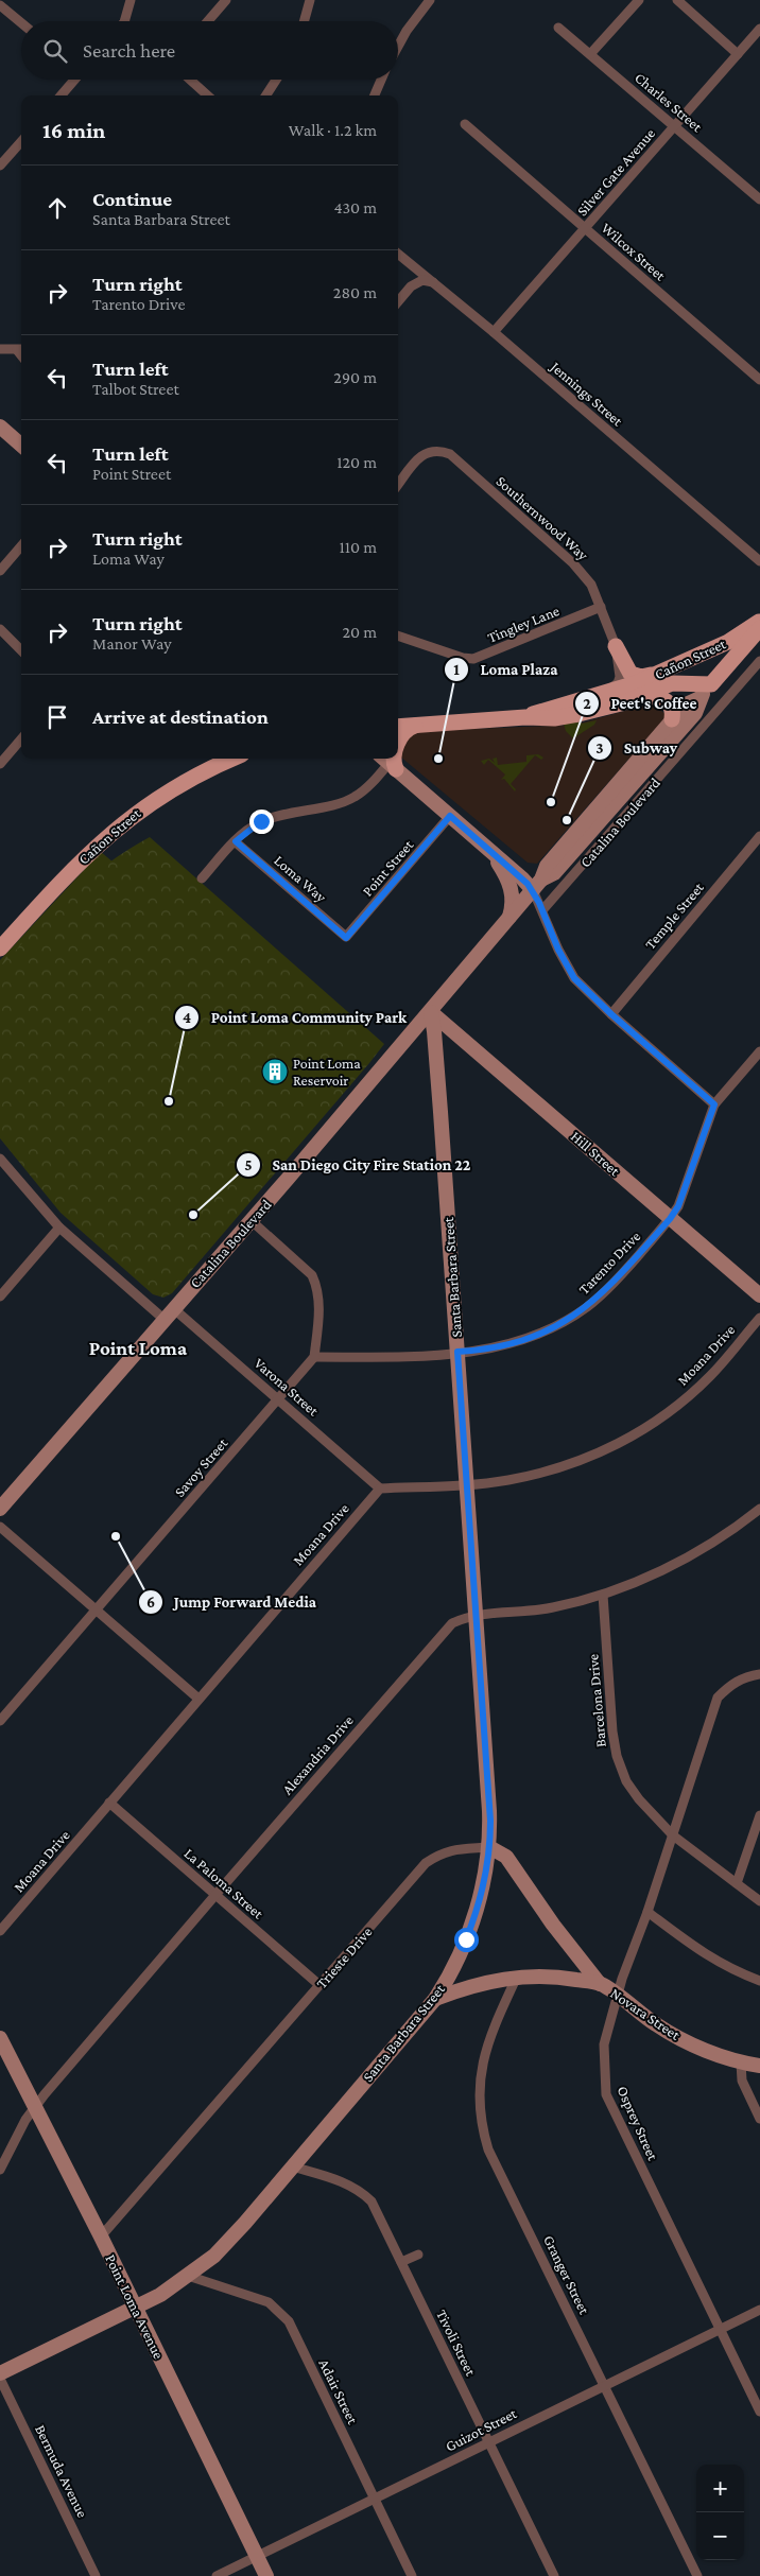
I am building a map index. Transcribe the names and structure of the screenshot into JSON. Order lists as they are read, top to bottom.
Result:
{
  "streets": {
    "main road": ["Cañon Street", "Catalina Boulevard"],
    "street": [
      "Charles Street",
      "Silver Gate Avenue",
      "Wilcox Street",
      "Jennings Street",
      "Southernwood Way",
      "Tingley Lane",
      "Point Street",
      "Loma Way",
      "Temple Street",
      "Hill Street",
      "Tarento Drive",
      "Santa Barbara Street",
      "Moana Drive",
      "Varona Street",
      "Savoy Street",
      "Barcelona Drive",
      "Alexandria Drive",
      "La Paloma Street",
      "Trieste Drive",
      "Novara Street",
      "Osprey Street",
      "Granger Street",
      "Point Loma Avenue",
      "Tivoli Street",
      "Adair Street",
      "Guizot Street",
      "Bermuda Avenue"
    ]
  },
  "crossings": [
    ["Charles Street", "Silver Gate Avenue"],
    ["Silver Gate Avenue", "Wilcox Street"],
    ["Silver Gate Avenue", "Jennings Street"],
    ["Southernwood Way", "Tingley Lane"],
    ["Southernwood Way", "Cañon Street"],
    ["Cañon Street", "Catalina Boulevard"],
    ["Catalina Boulevard", "Hill Street"],
    ["Catalina Boulevard", "Santa Barbara Street"],
    ["Catalina Boulevard", "Varona Street"],
    ["Point Street", "Loma Way"],
    ["Hill Street", "Tarento Drive"],
    ["Hill Street", "Santa Barbara Street"],
    ["Tarento Drive", "Santa Barbara Street"],
    ["Tarento Drive", "Savoy Street"],
    ["Santa Barbara Street", "Moana Drive"],
    ["Santa Barbara Street", "Alexandria Drive"],
    ["Santa Barbara Street", "Trieste Drive"],
    ["Santa Barbara Street", "Novara Street"],
    ["Santa Barbara Street", "Point Loma Avenue"],
    ["Santa Barbara Street", "Tivoli Street"],
    ["Santa Barbara Street", "Adair Street"],
    ["Moana Drive", "Varona Street"],
    ["Moana Drive", "La Paloma Street"],
    ["Varona Street", "Savoy Street"],
    ["Barcelona Drive", "Alexandria Drive"],
    ["Barcelona Drive", "Osprey Street"],
    ["Alexandria Drive", "La Paloma Street"],
    ["Alexandria Drive", "Point Loma Avenue"],
    ["La Paloma Street", "Trieste Drive"],
    ["Trieste Drive", "Point Loma Avenue"],
    ["Novara Street", "Osprey Street"],
    ["Novara Street", "Granger Street"],
    ["Osprey Street", "Guizot Street"],
    ["Granger Street", "Guizot Street"],
    ["Point Loma Avenue", "Guizot Street"],
    ["Tivoli Street", "Guizot Street"],
    ["Adair Street", "Guizot Street"]
  ],
  "districts": ["Point Loma"],
  "places": {
    "other": [
      "Loma Plaza",
      "Peet's Coffee",
      "Subway",
      "Point Loma Community Park",
      "San Diego City Fire Station 22",
      "Jump Forward Media"
    ],
    "building": ["Point Loma Reservoir"]
  },
  "page": {
    "search": "Search here",
    "heading": ["16 min", "Walk · 1.2 km"],
    "list": [
      ["Continue", "Santa Barbara Street", "430 m"],
      ["Turn right", "Tarento Drive", "280 m"],
      ["Turn left", "Talbot Street", "290 m"],
      ["Turn left", "Point Street", "120 m"],
      ["Turn right", "Loma Way", "110 m"],
      ["Turn right", "Manor Way", "20 m"],
      "Arrive at destination"
    ],
    "map_buttons": ["+", "−"]
  }
}
